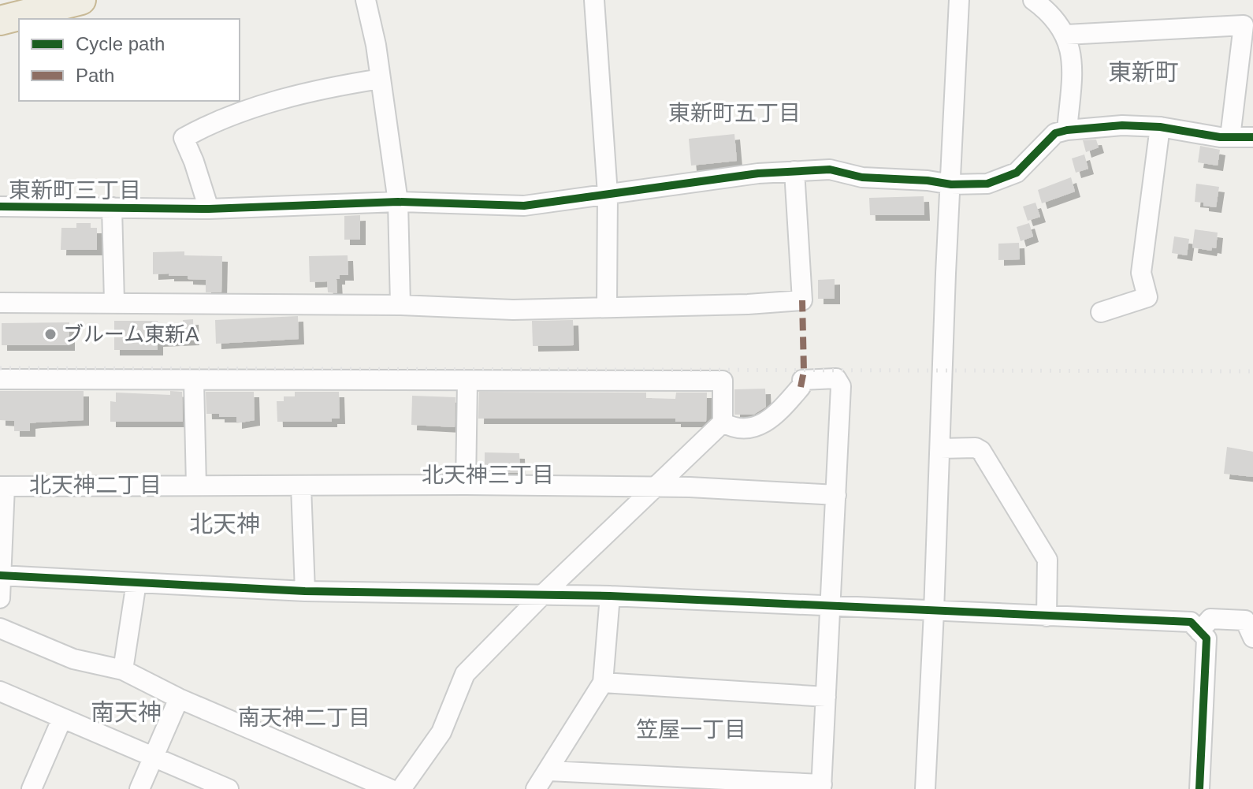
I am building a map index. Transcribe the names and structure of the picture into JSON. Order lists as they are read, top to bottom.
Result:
{
  "districts": [
    "東新町",
    "東新町五丁目",
    "東新町三丁目",
    "北天神三丁目",
    "北天神二丁目",
    "北天神",
    "南天神",
    "南天神二丁目",
    "笠屋一丁目"
  ],
  "places": ["ブルーム東新A"],
  "legend": ["Cycle path", "Path"]
}
